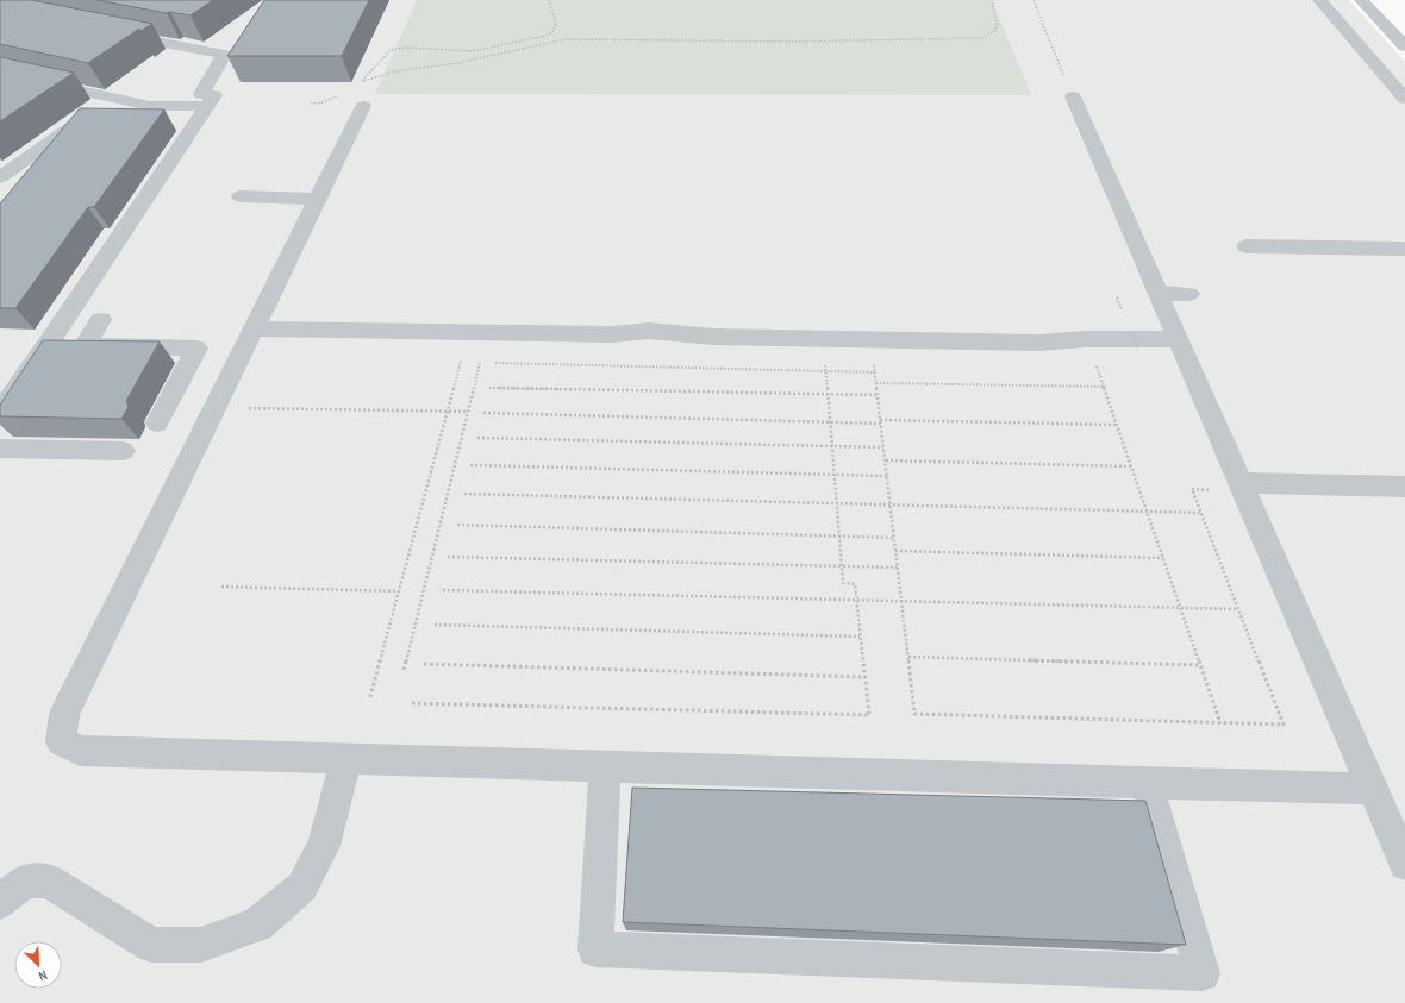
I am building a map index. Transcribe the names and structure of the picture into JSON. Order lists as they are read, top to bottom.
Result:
{
  "north": "bottom right"
}
